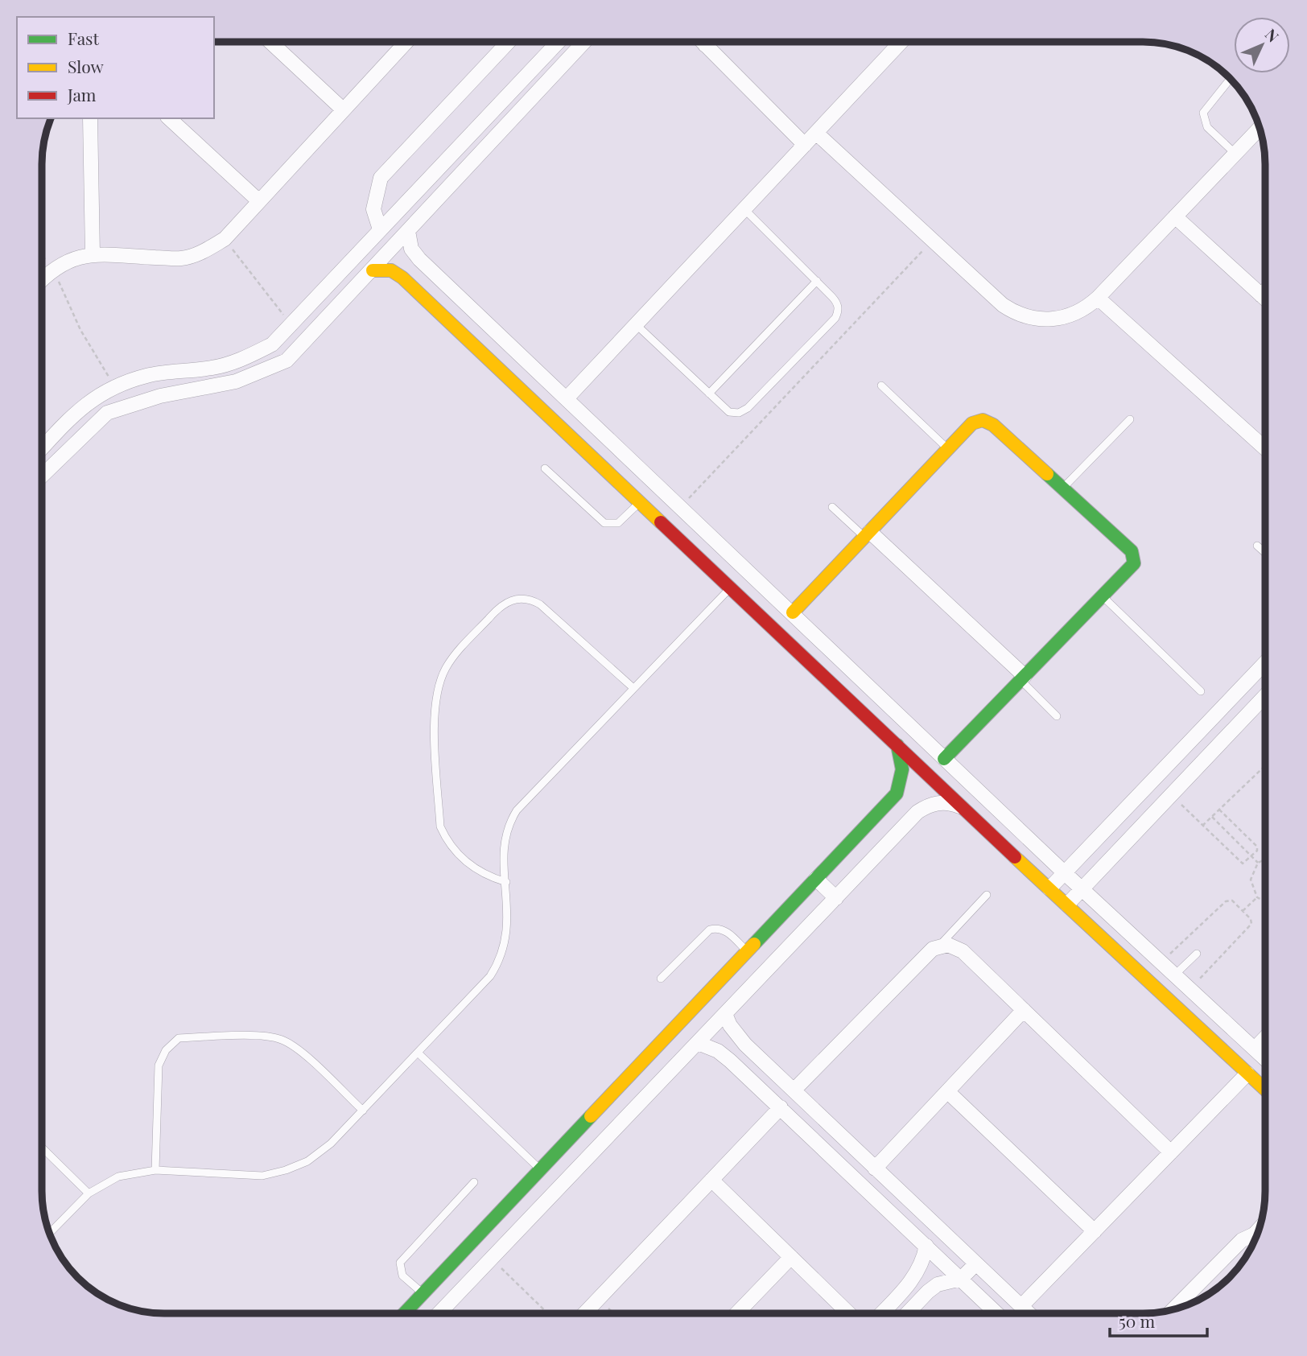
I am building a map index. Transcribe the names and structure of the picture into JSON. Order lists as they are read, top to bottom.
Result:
{
  "legend": ["Fast", "Slow", "Jam"],
  "scale_bar": "50 m",
  "north": "top right"
}
